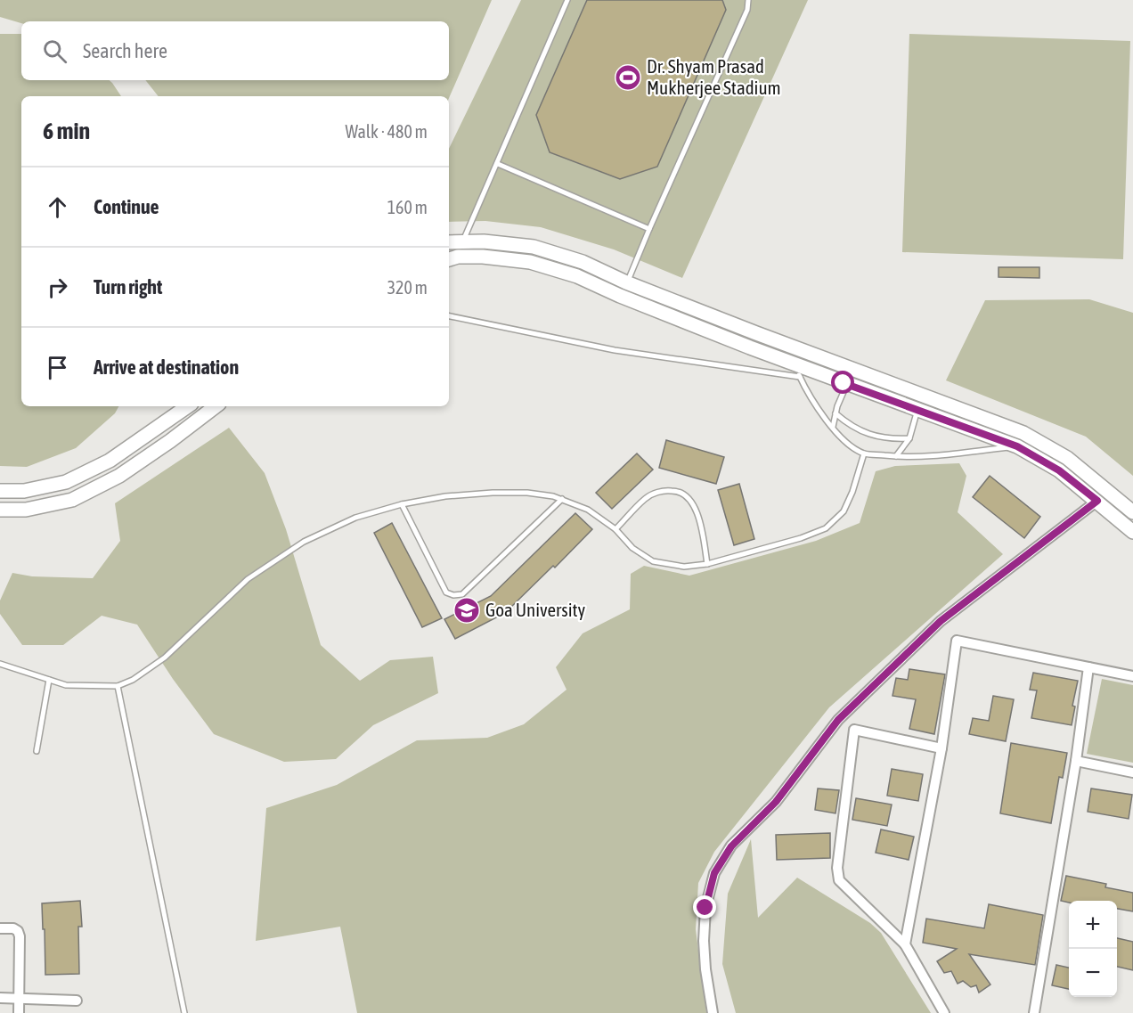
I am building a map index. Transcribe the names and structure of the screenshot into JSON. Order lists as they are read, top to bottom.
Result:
{
  "places": {
    "sports": ["Dr. Shyam Prasad Mukherjee Stadium"],
    "school or university": ["Goa University"]
  },
  "page": {
    "search": "Search here",
    "heading": ["6 min", "Walk · 480 m"],
    "list": [
      ["Continue", "160 m"],
      ["Turn right", "320 m"],
      "Arrive at destination"
    ],
    "map_buttons": ["+", "−"]
  }
}
